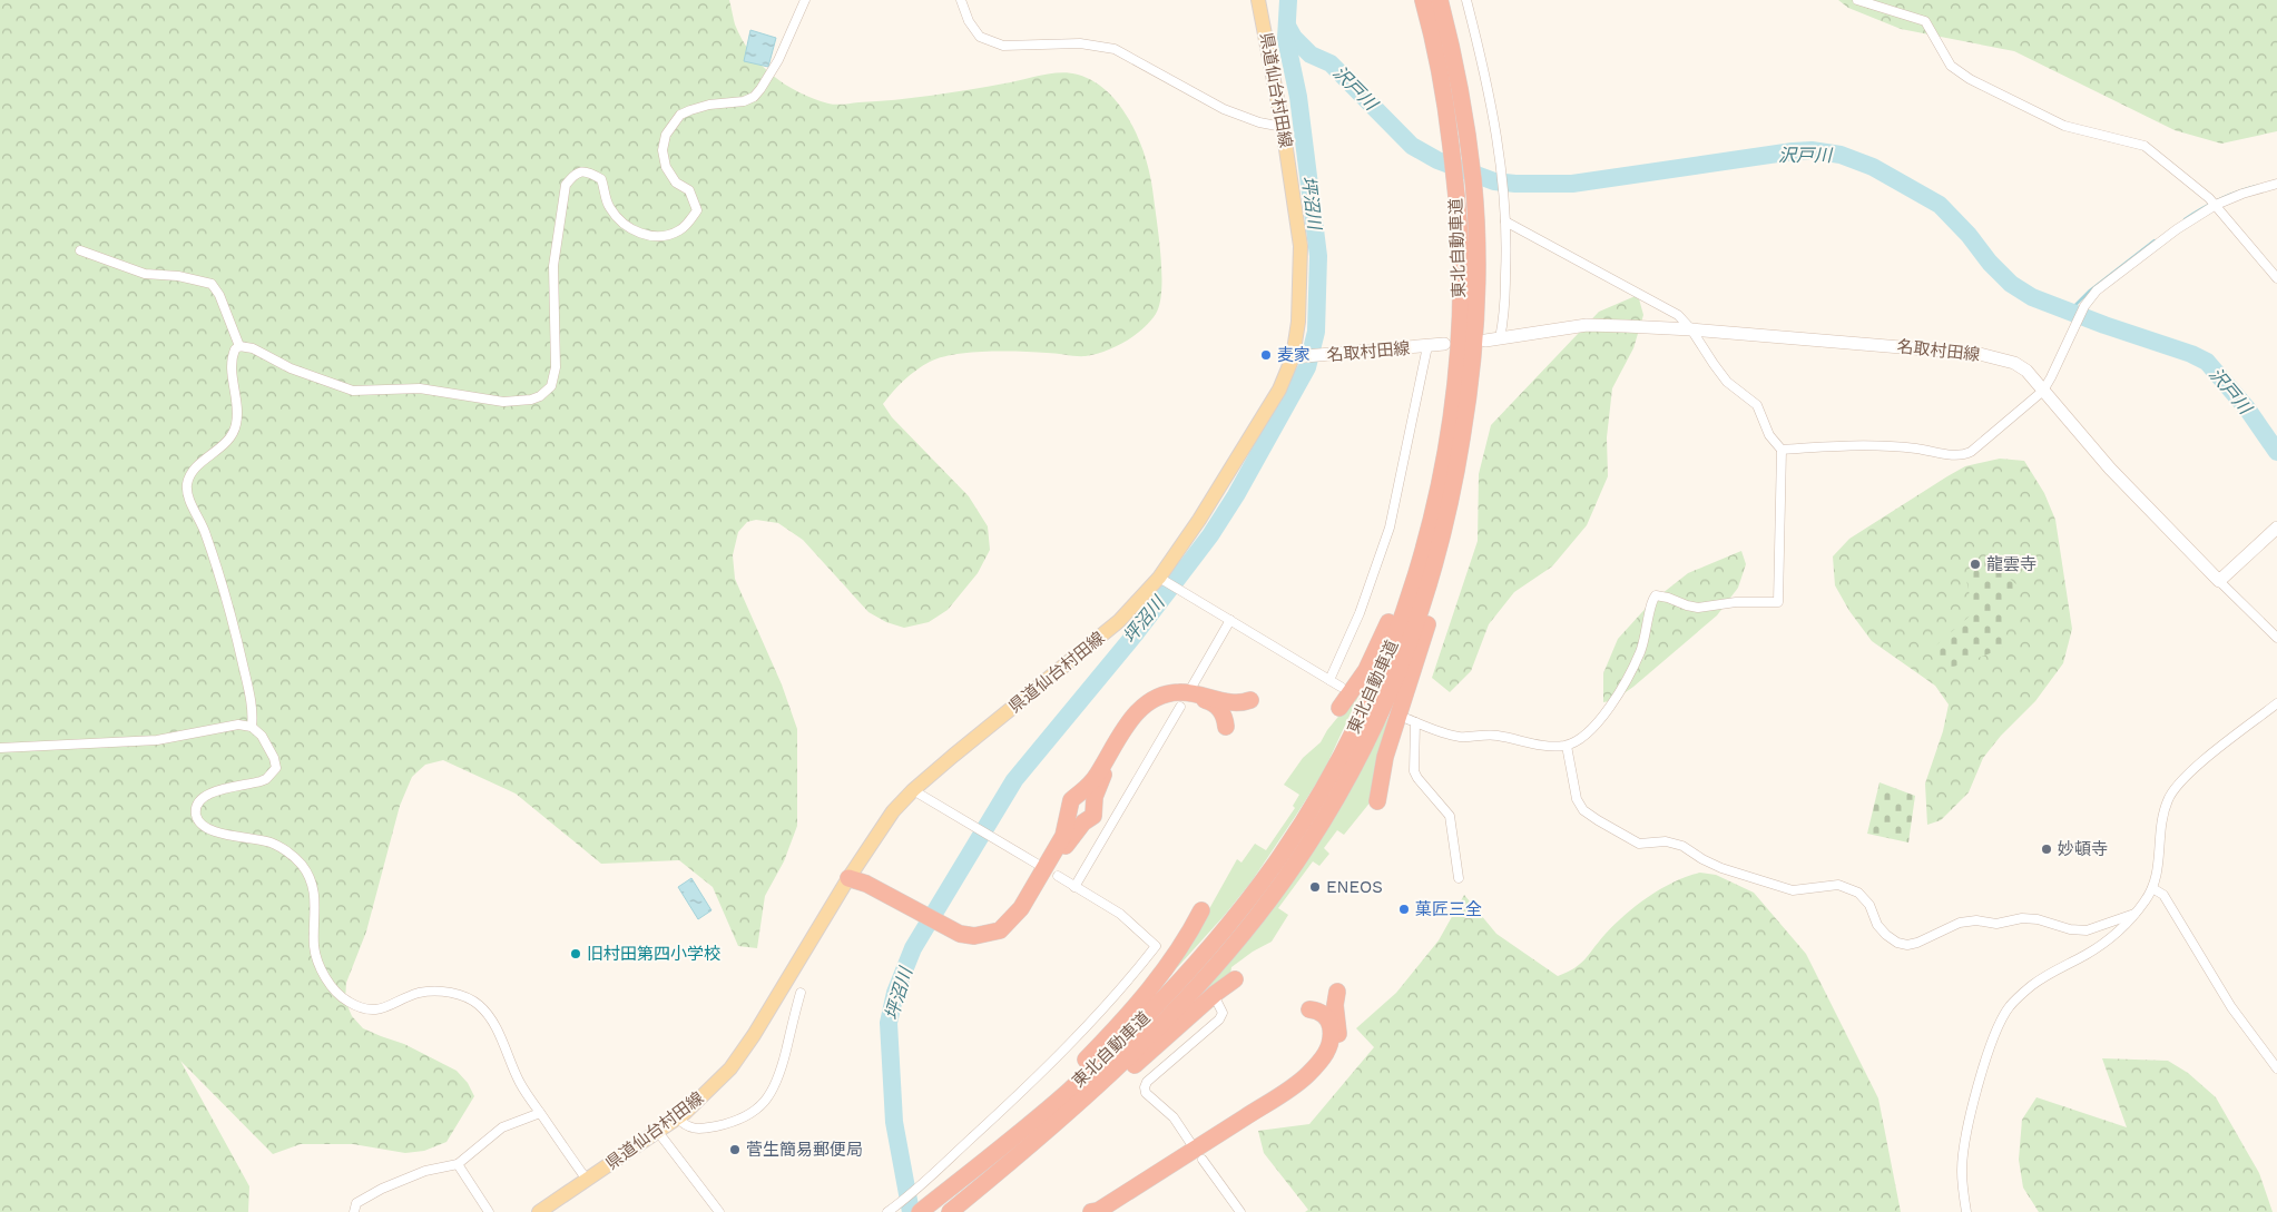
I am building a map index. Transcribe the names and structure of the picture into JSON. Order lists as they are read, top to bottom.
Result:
{
  "streets": {
    "highway": ["東北自動車道"],
    "main road": ["県道仙台村田線", "名取村田線"]
  },
  "crossings": [
    ["県道仙台村田線", "名取村田線"]
  ],
  "water": ["沢戸川", "坪沼川"],
  "places": [
    "麦家",
    "龍雲寺",
    "妙頓寺",
    "ENEOS",
    "菓匠三全",
    "旧村田第四小学校",
    "菅生簡易郵便局"
  ]
}
